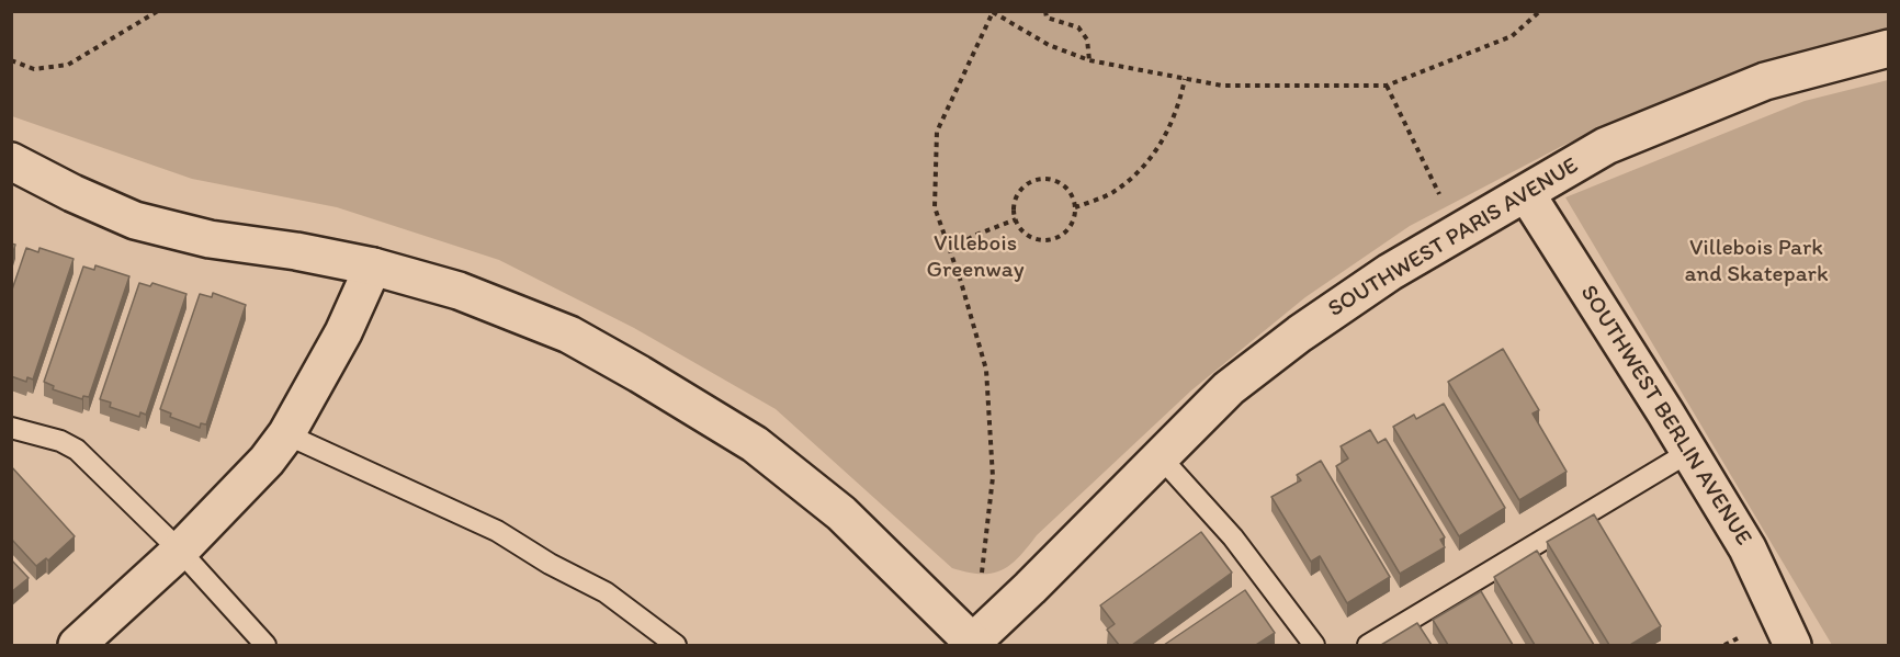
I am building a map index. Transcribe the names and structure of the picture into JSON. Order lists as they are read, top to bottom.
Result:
{
  "streets": {
    "street": ["SOUTHWEST PARIS AVENUE", "SOUTHWEST BERLIN AVENUE"]
  },
  "crossings": [
    ["SOUTHWEST PARIS AVENUE", "SOUTHWEST BERLIN AVENUE"]
  ],
  "parks": ["Villebois Greenway", "Villebois Park and Skatepark"]
}
